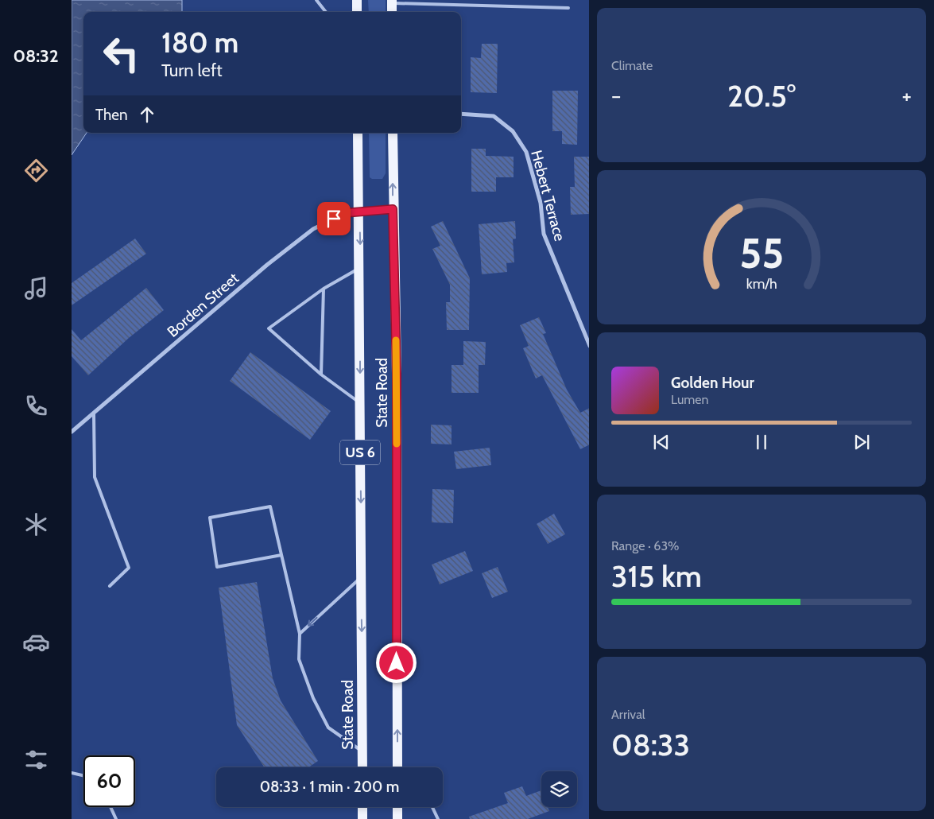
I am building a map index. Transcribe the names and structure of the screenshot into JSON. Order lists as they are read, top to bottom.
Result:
{
  "streets": {
    "main road": ["State Road", "US 6"],
    "street": ["Hebert Terrace", "Borden Street"]
  },
  "crossings": [
    ["Borden Street", "State Road"]
  ],
  "page": {
    "tabs": "08:32",
    "tile": [
      "Climate",
      ["Range · 63%", "315 km"],
      ["Arrival", "08:33"]
    ],
    "turn": ["180 m", "Turn left"],
    "heat": ["−", "20.5°", "+"],
    "then": "Then",
    "song": ["Golden Hour", "Lumen"],
    "limit": "60",
    "trip": "08:33 · 1 min · 200 m",
    "gauge": ["55", "km/h"]
  }
}
